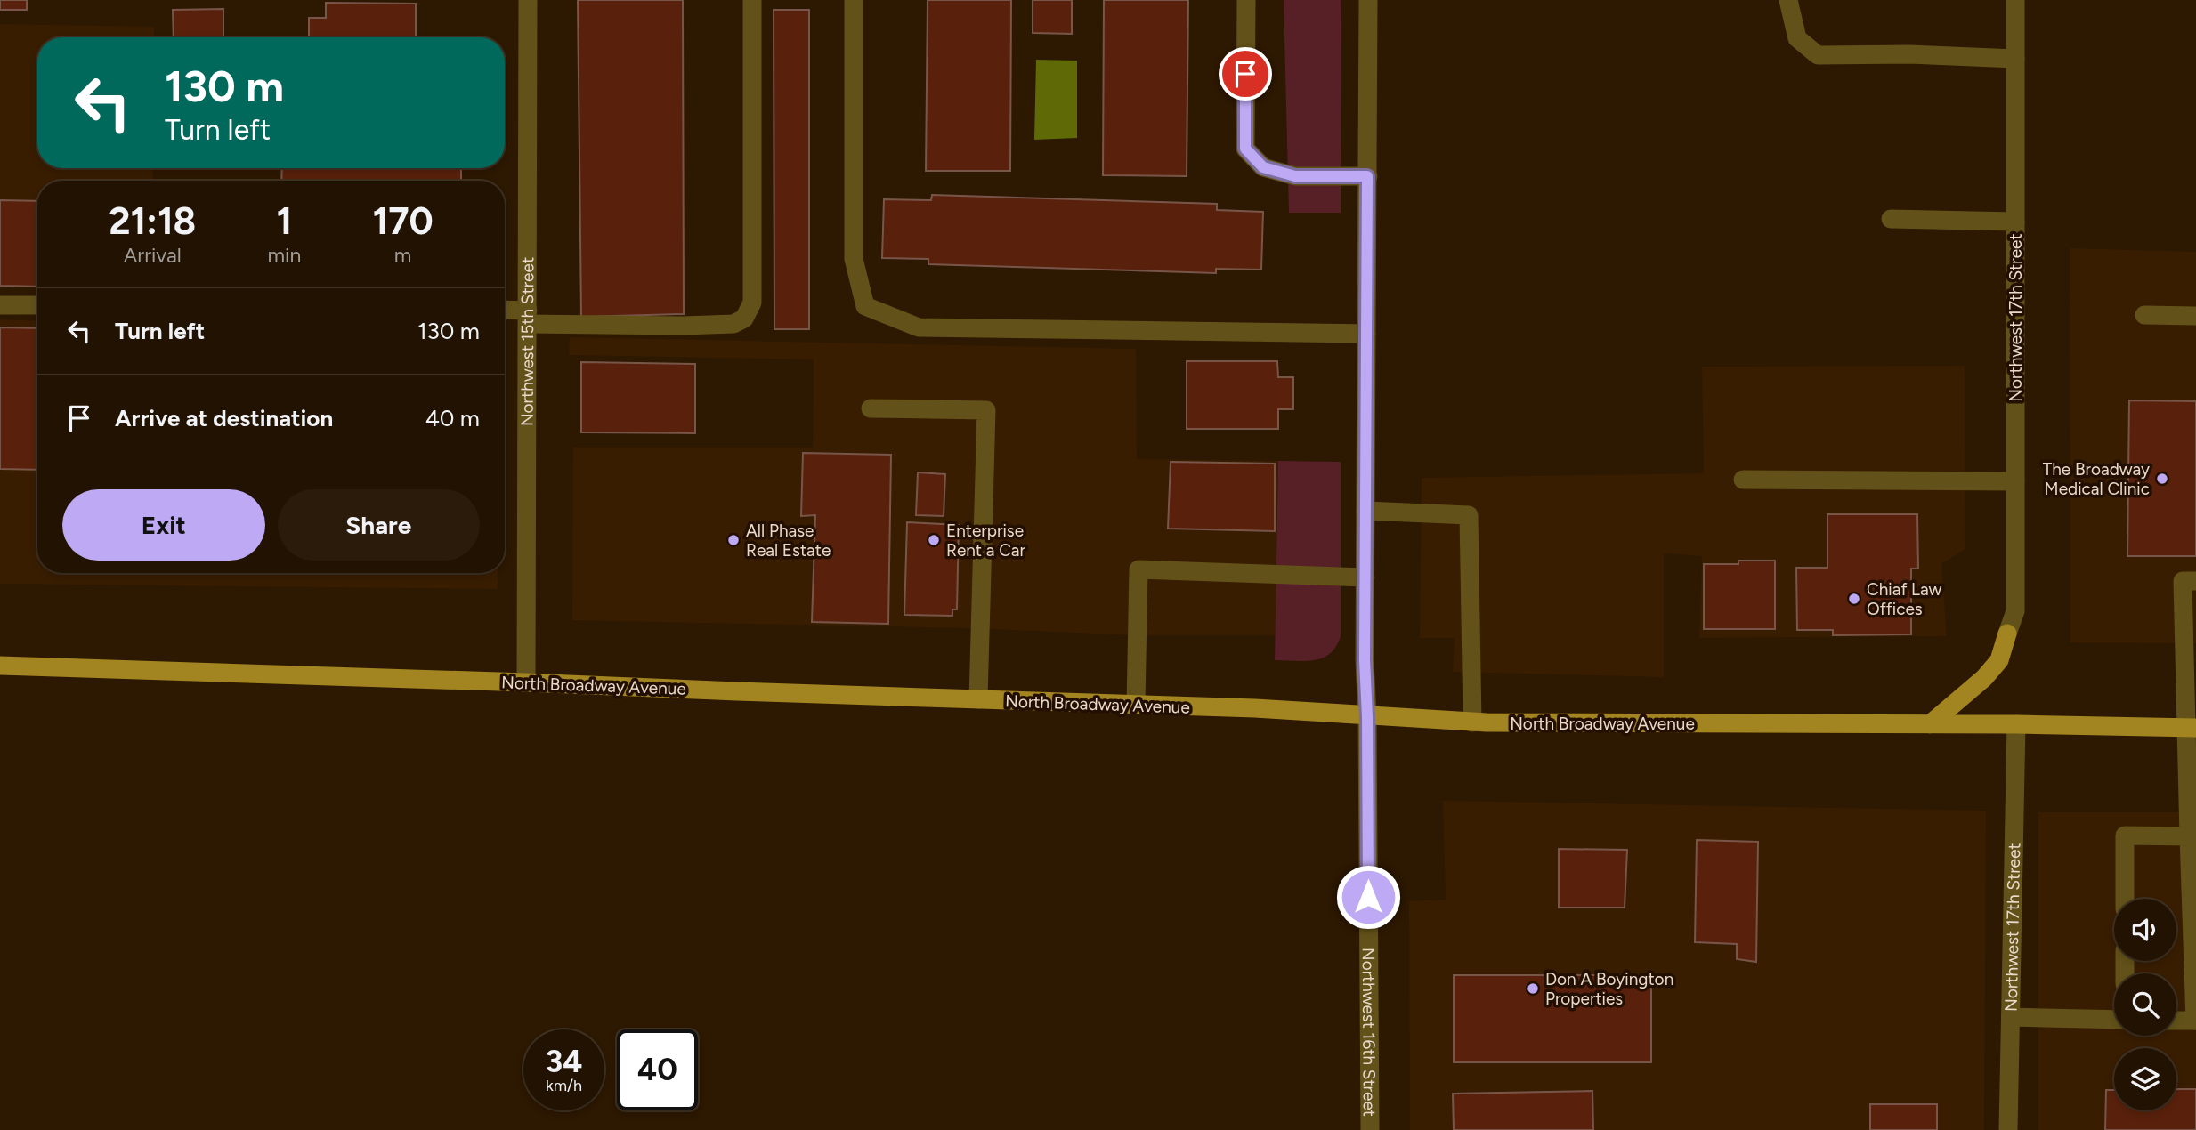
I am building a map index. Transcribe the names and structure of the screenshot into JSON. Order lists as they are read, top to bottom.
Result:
{
  "streets": {
    "main road": ["North Broadway Avenue"],
    "street": ["Northwest 17th Street", "Northwest 15th Street", "Northwest 16th Street"]
  },
  "crossings": [
    ["Northwest 17th Street", "North Broadway Avenue"],
    ["Northwest 15th Street", "North Broadway Avenue"],
    ["North Broadway Avenue", "Northwest 16th Street"]
  ],
  "places": [
    "The Broadway Medical Clinic",
    "All Phase Real Estate",
    "Enterprise Rent a Car",
    "Chiaf Law Offices",
    "Don A Boyington Properties"
  ],
  "page": {
    "turn": ["130 m", "Turn left"],
    "eta": [
      "21:18",
      "Arrival",
      "1",
      "min",
      "170",
      "m"
    ],
    "list": [
      {
        "name": "Turn left",
        "value": "130 m"
      },
      {
        "name": "Arrive at destination",
        "value": "40 m"
      }
    ],
    "buttons": ["Exit", "Share"],
    "speed": "34 km/h",
    "limit": "40"
  }
}
